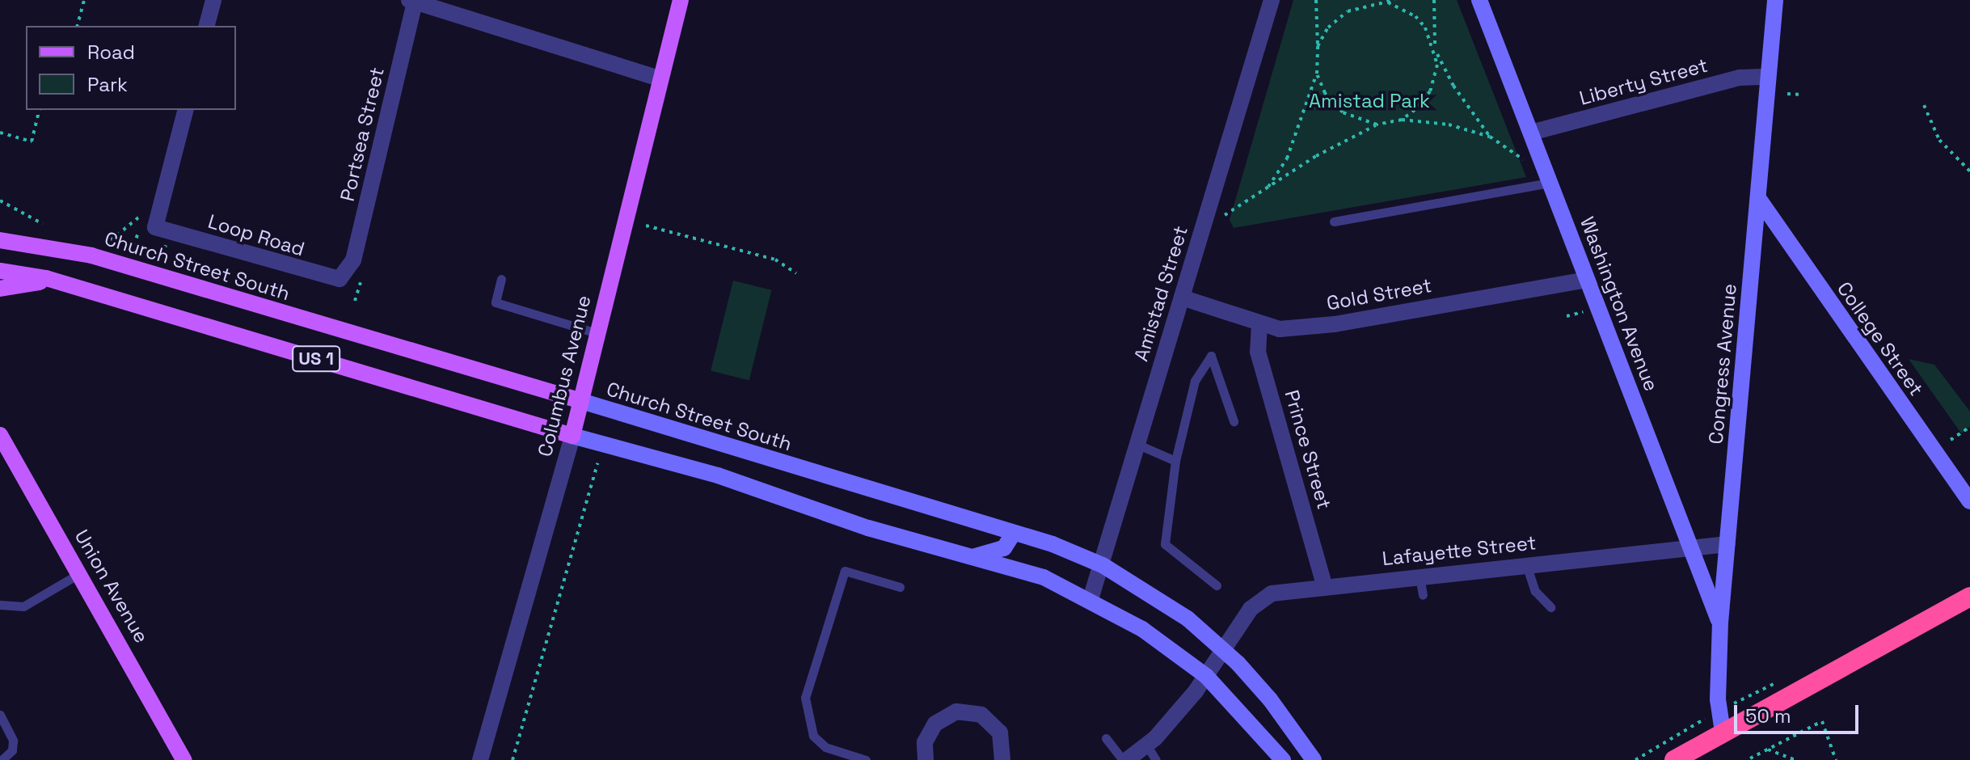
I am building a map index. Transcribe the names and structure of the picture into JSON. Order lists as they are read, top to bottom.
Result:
{
  "streets": {
    "main road": [
      "Church Street South",
      "Washington Avenue",
      "College Street",
      "US 1",
      "Congress Avenue",
      "Columbus Avenue",
      "Union Avenue"
    ],
    "street": [
      "Liberty Street",
      "Portsea Street",
      "Loop Road",
      "Amistad Street",
      "Gold Street",
      "Prince Street",
      "Lafayette Street"
    ]
  },
  "crossings": [
    ["Liberty Street", "Washington Avenue"],
    ["Liberty Street", "Congress Avenue"],
    ["Portsea Street", "Loop Road"],
    ["Church Street South", "Amistad Street"],
    ["Church Street South", "Columbus Avenue"],
    ["Church Street South", "Lafayette Street"],
    ["Amistad Street", "Gold Street"],
    ["Gold Street", "Washington Avenue"],
    ["Gold Street", "Prince Street"],
    ["Washington Avenue", "Congress Avenue"],
    ["Washington Avenue", "Lafayette Street"],
    ["College Street", "Congress Avenue"],
    ["US 1", "Columbus Avenue"],
    ["Congress Avenue", "Lafayette Street"],
    ["Prince Street", "Lafayette Street"]
  ],
  "parks": ["Amistad Park"],
  "legend": ["Road", "Park"],
  "scale_bar": "50 m"
}
